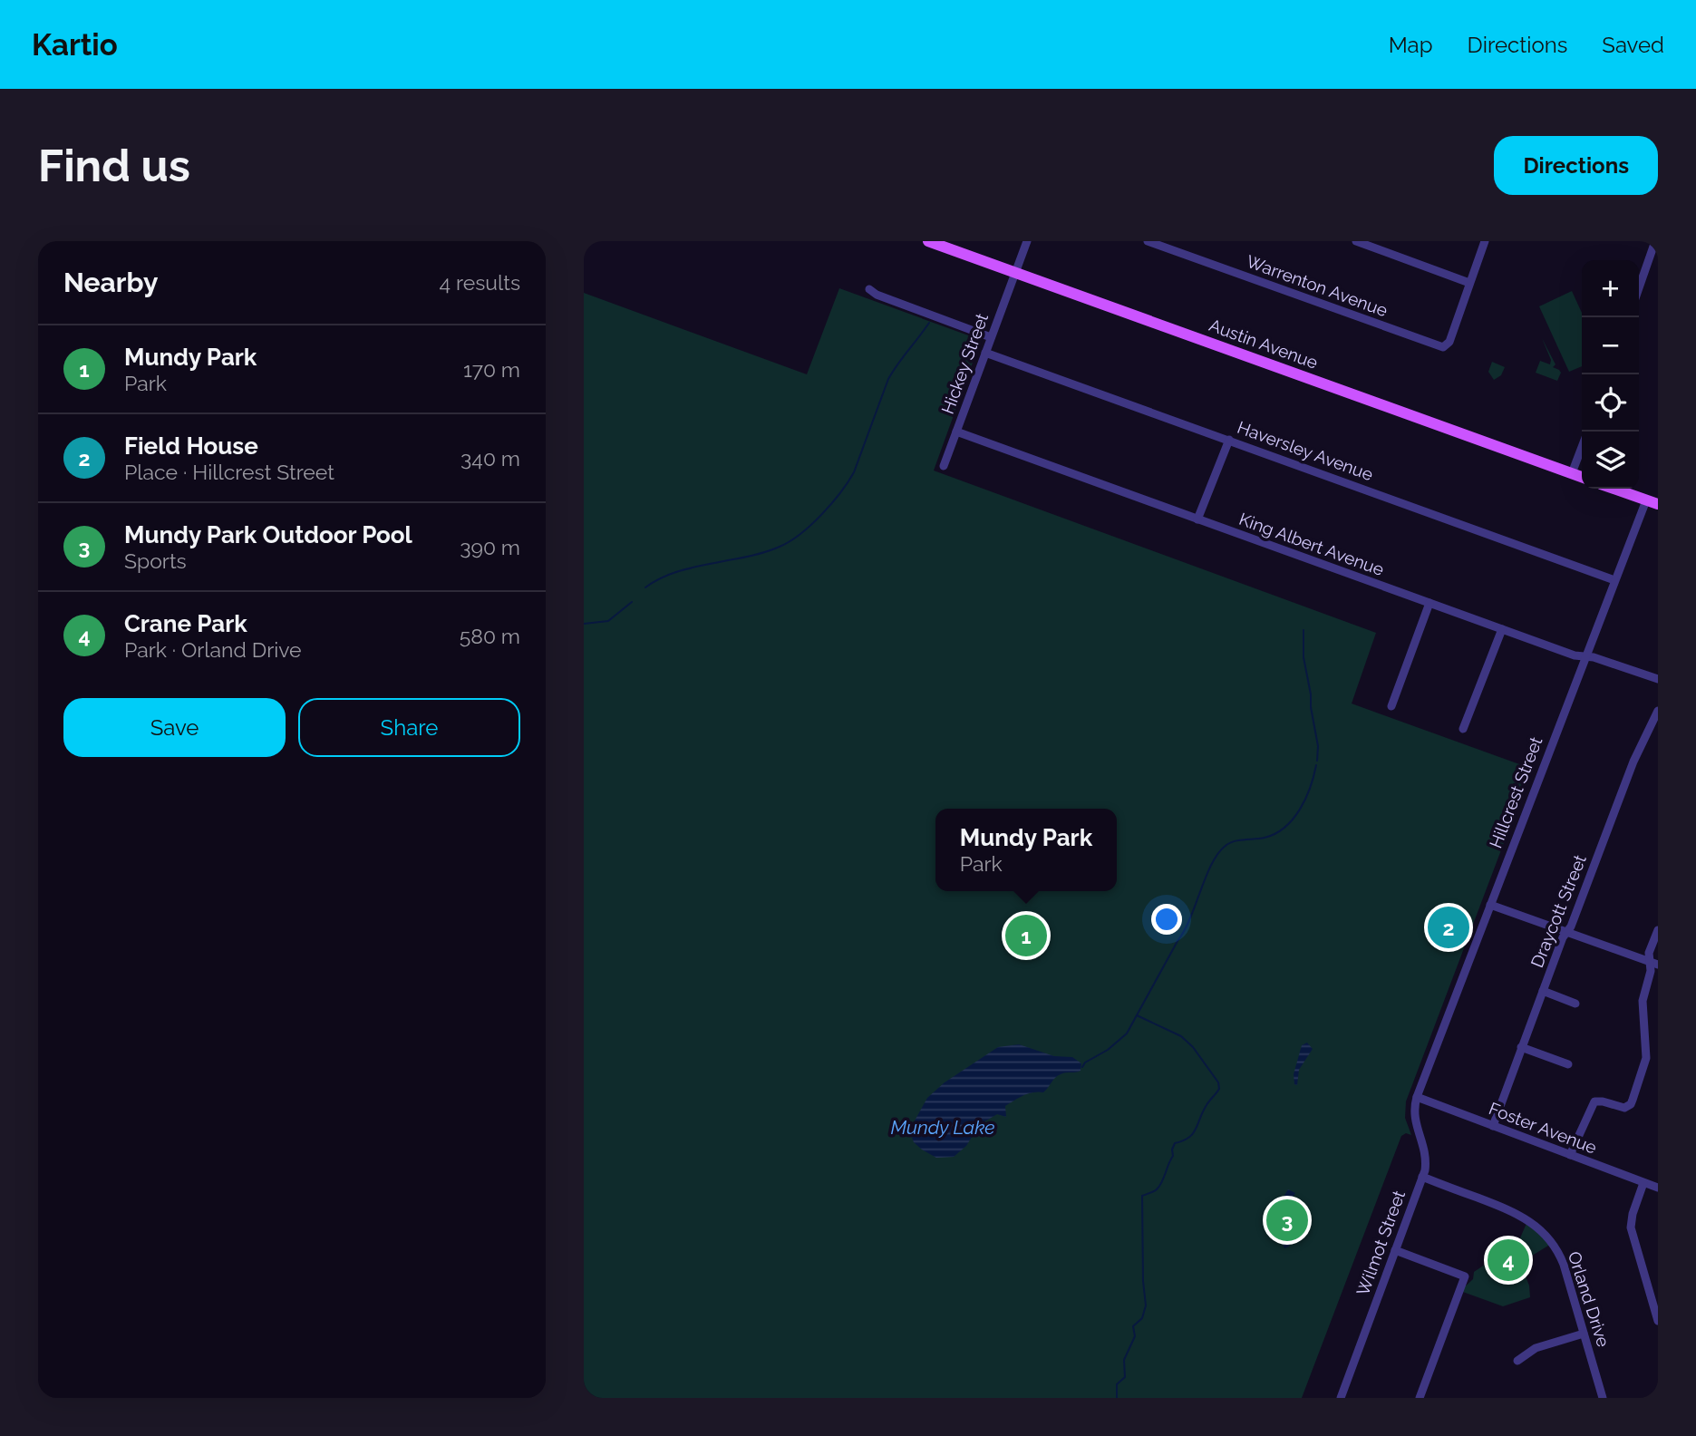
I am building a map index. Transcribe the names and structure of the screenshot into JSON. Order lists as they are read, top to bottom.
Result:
{
  "streets": {
    "main road": ["Austin Avenue"],
    "street": [
      "Warrenton Avenue",
      "Hickey Street",
      "Haversley Avenue",
      "King Albert Avenue",
      "Hillcrest Street",
      "Draycott Street",
      "Foster Avenue",
      "Wilmot Street",
      "Orland Drive"
    ]
  },
  "crossings": [
    ["Austin Avenue", "Hickey Street"],
    ["Hickey Street", "Haversley Avenue"],
    ["Hickey Street", "King Albert Avenue"],
    ["Haversley Avenue", "Hillcrest Street"],
    ["King Albert Avenue", "Hillcrest Street"],
    ["Hillcrest Street", "Foster Avenue"],
    ["Hillcrest Street", "Wilmot Street"],
    ["Draycott Street", "Foster Avenue"],
    ["Foster Avenue", "Wilmot Street"],
    ["Wilmot Street", "Orland Drive"]
  ],
  "water": ["Mundy Lake"],
  "page": {
    "header": "Kartio",
    "nav": ["Map", "Directions", "Saved"],
    "buttons": [
      "Directions",
      ["Save", "Share"]
    ],
    "title": "Find us",
    "heading": ["Nearby", "4 results"],
    "map_buttons": ["+", "−"],
    "list": [
      {
        "mark": "1",
        "name": "Mundy Park",
        "note": "Park",
        "value": "170 m"
      },
      {
        "mark": "2",
        "name": "Field House",
        "note": "Place · Hillcrest Street",
        "value": "340 m"
      },
      {
        "mark": "3",
        "name": "Mundy Park Outdoor Pool",
        "note": "Sports",
        "value": "390 m"
      },
      {
        "mark": "4",
        "name": "Crane Park",
        "note": "Park · Orland Drive",
        "value": "580 m"
      }
    ],
    "popup": ["Mundy Park", "Park"],
    "pins": [
      "2",
      "1",
      "3",
      "4"
    ]
  }
}
